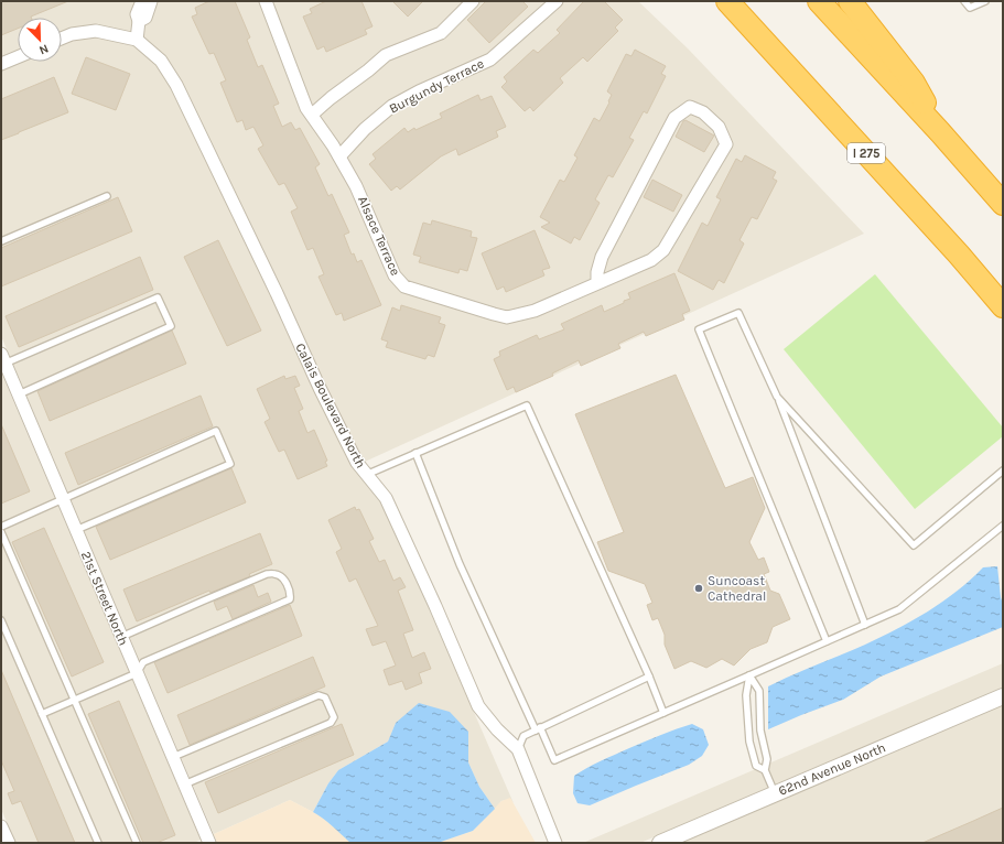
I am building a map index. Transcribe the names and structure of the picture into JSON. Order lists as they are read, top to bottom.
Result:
{
  "streets": {
    "highway": ["I 275"],
    "street": [
      "Burgundy Terrace",
      "Alsace Terrace",
      "Calais Boulevard North",
      "21st Street North",
      "62nd Avenue North"
    ]
  },
  "crossings": [
    ["Burgundy Terrace", "Alsace Terrace"]
  ],
  "places": ["Suncoast Cathedral"],
  "north": "bottom right"
}
